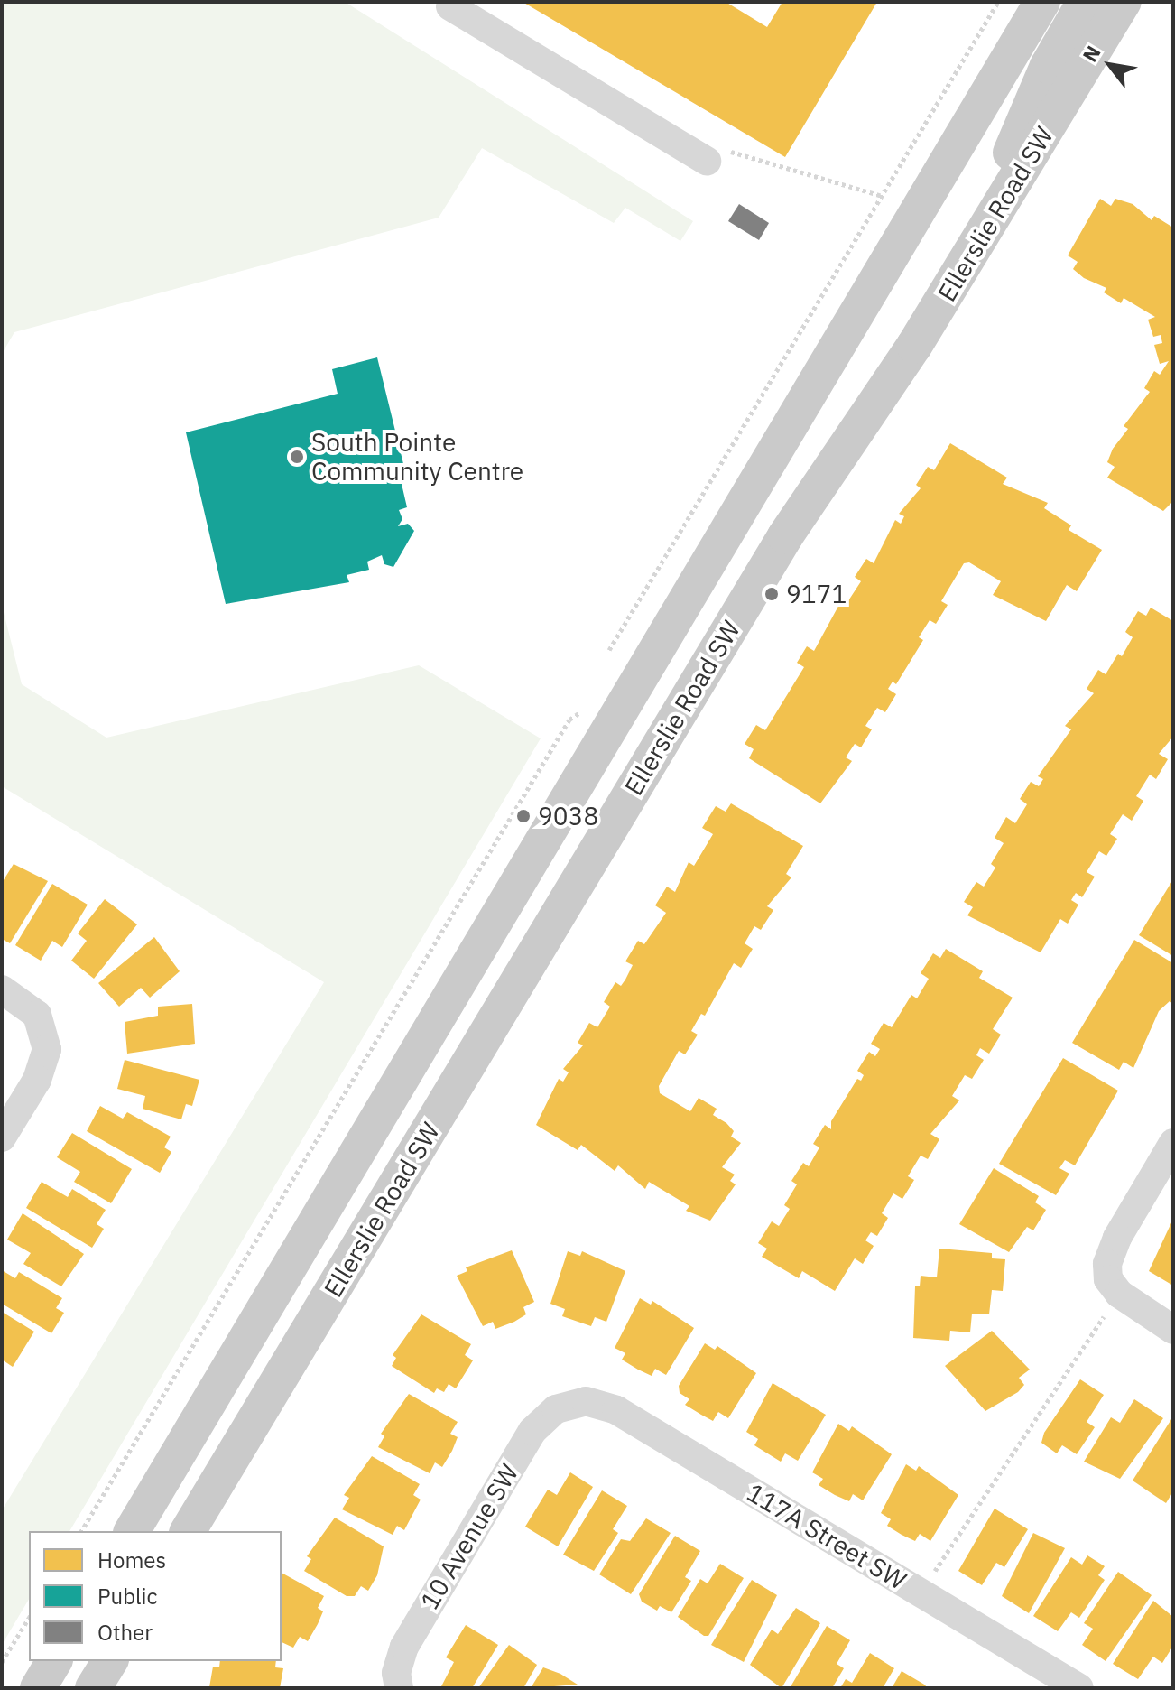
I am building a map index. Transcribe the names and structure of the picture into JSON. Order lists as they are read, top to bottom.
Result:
{
  "streets": {
    "main road": ["Ellerslie Road SW"],
    "street": ["10 Avenue SW", "117A Street SW"]
  },
  "crossings": [
    ["10 Avenue SW", "117A Street SW"]
  ],
  "places": ["South Pointe Community Centre", "9171", "9038"],
  "legend": ["Homes", "Public", "Other"],
  "north": "top left"
}
